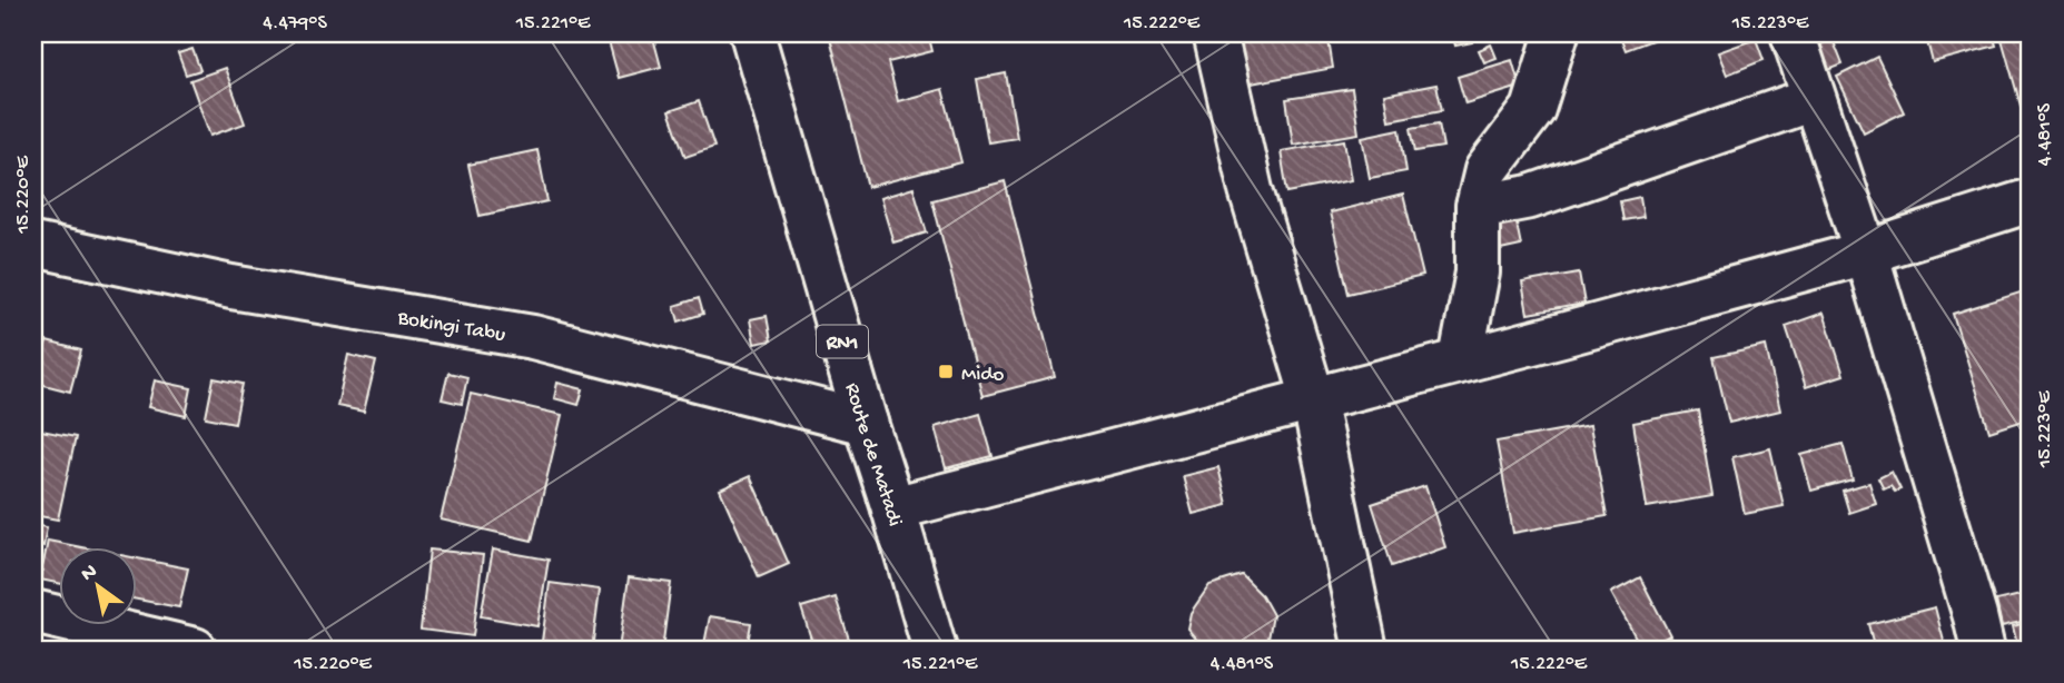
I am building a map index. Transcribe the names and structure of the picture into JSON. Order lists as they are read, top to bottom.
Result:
{
  "streets": {
    "main road": ["Bokingi Tabu", "RN1", "Route de Matadi"]
  },
  "crossings": [
    ["Bokingi Tabu", "Route de Matadi"]
  ],
  "places": {
    "transit": ["Mido"]
  },
  "north": "top left",
  "coordinates": [
    "4.479°S",
    "15.221°E",
    "15.222°E",
    "15.223°E",
    "4.481°S",
    "15.220°E"
  ]
}
